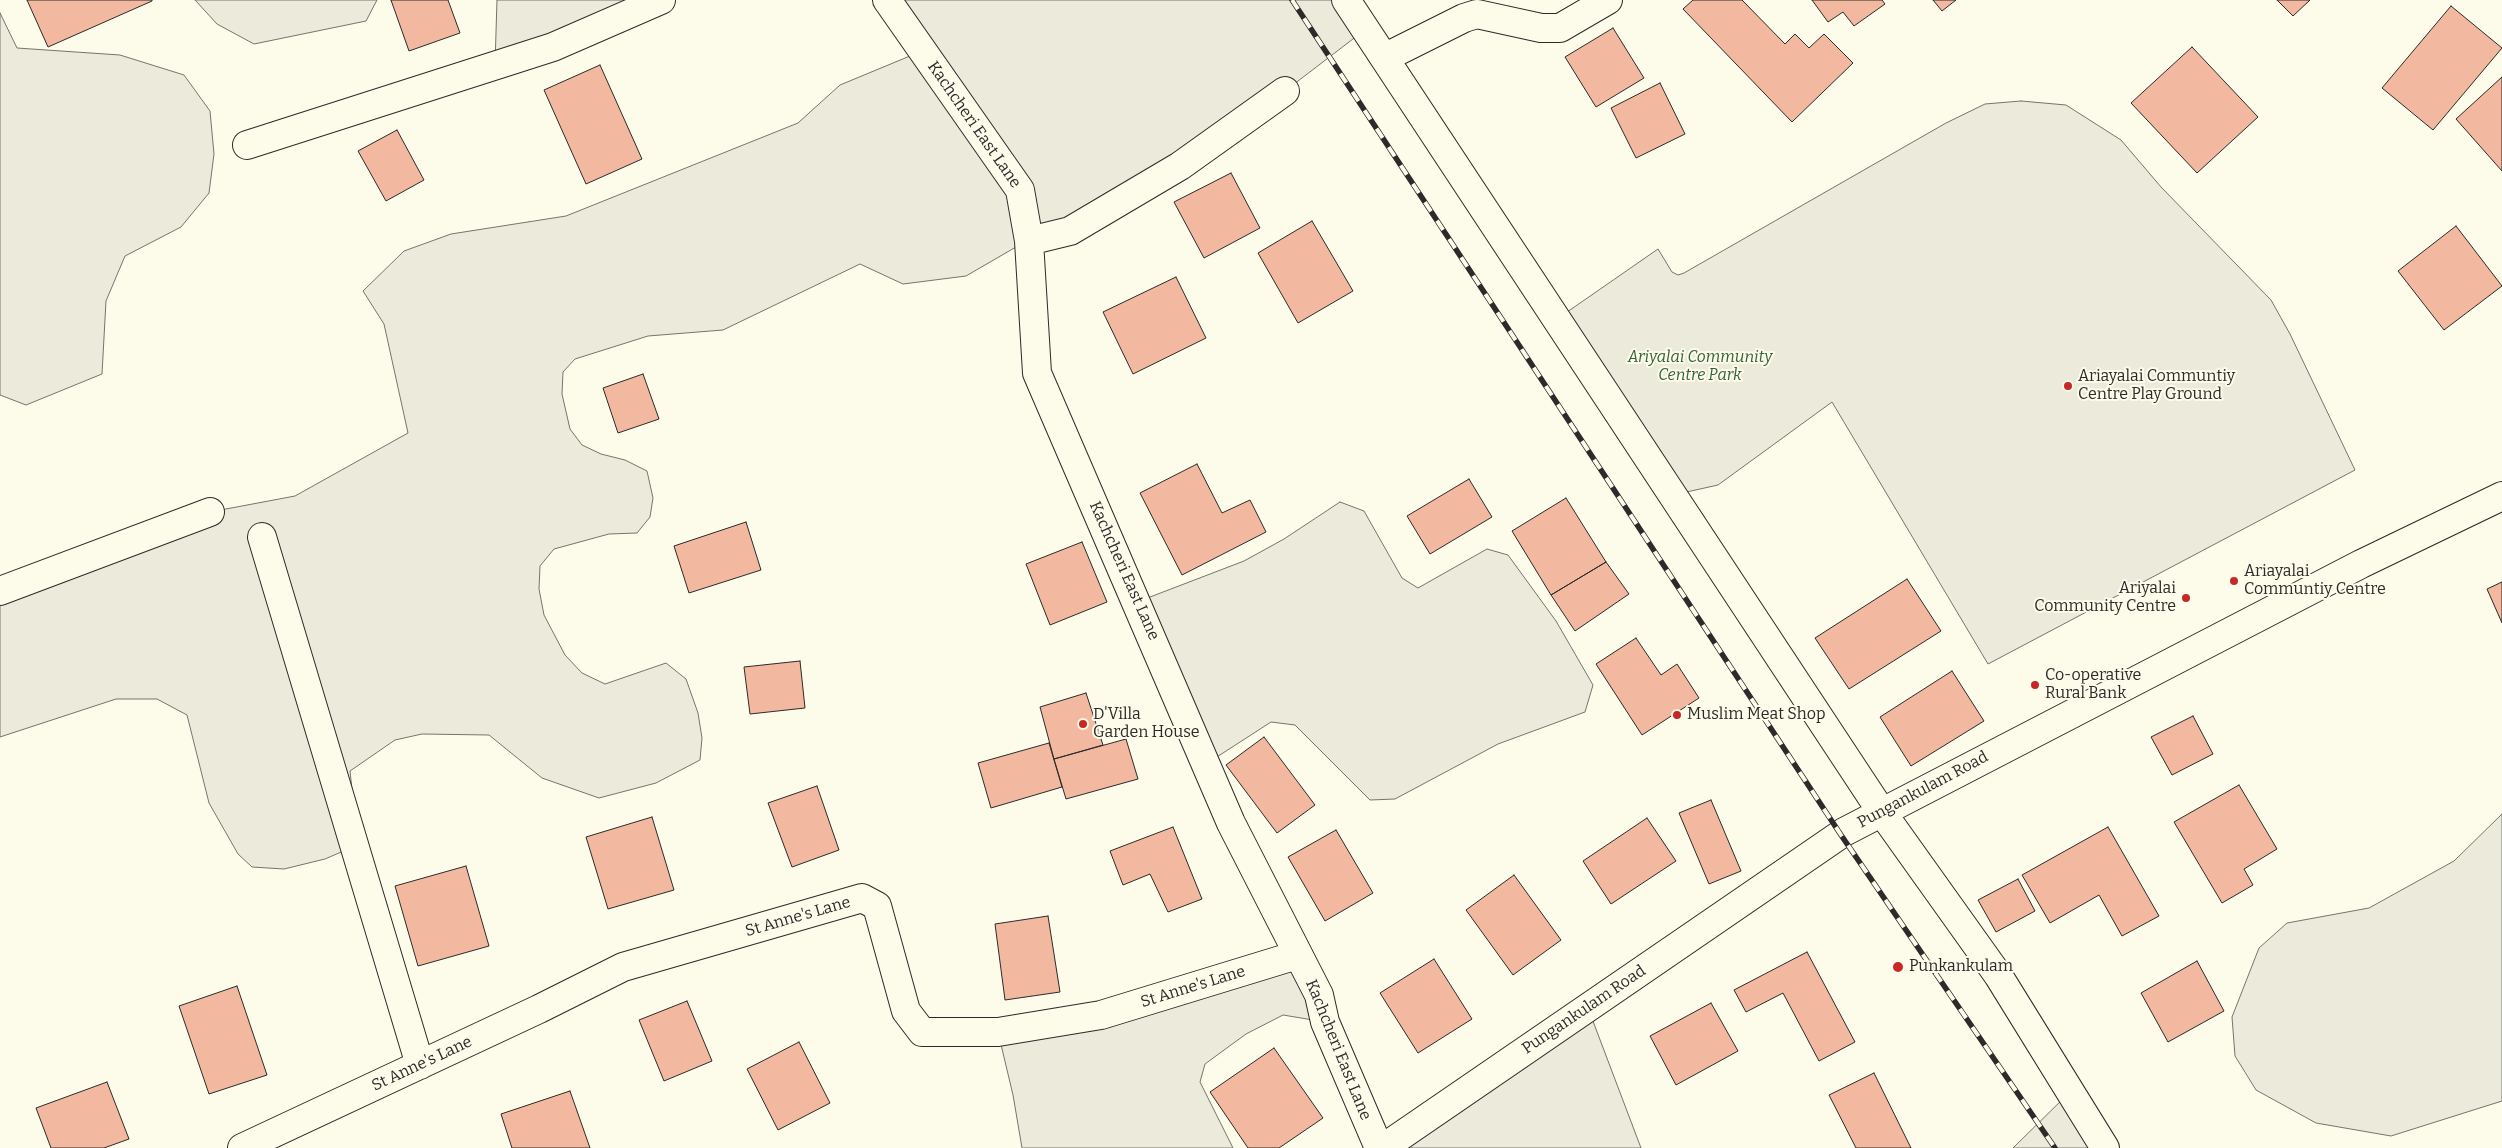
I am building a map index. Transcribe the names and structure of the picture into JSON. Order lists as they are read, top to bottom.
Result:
{
  "streets": {
    "street": ["Kachcheri East Lane", "Pungankulam Road", "St Anne's Lane"]
  },
  "crossings": [
    ["Kachcheri East Lane", "St Anne's Lane"]
  ],
  "parks": ["Ariyalai Community Centre Park"],
  "places": [
    "Ariayalai Communtiy Centre Play Ground",
    "Ariayalai Communtiy Centre",
    "Ariyalai Community Centre",
    "Co-operative Rural Bank",
    "Muslim Meat Shop",
    "D'Villa Garden House",
    "Punkankulam"
  ]
}
